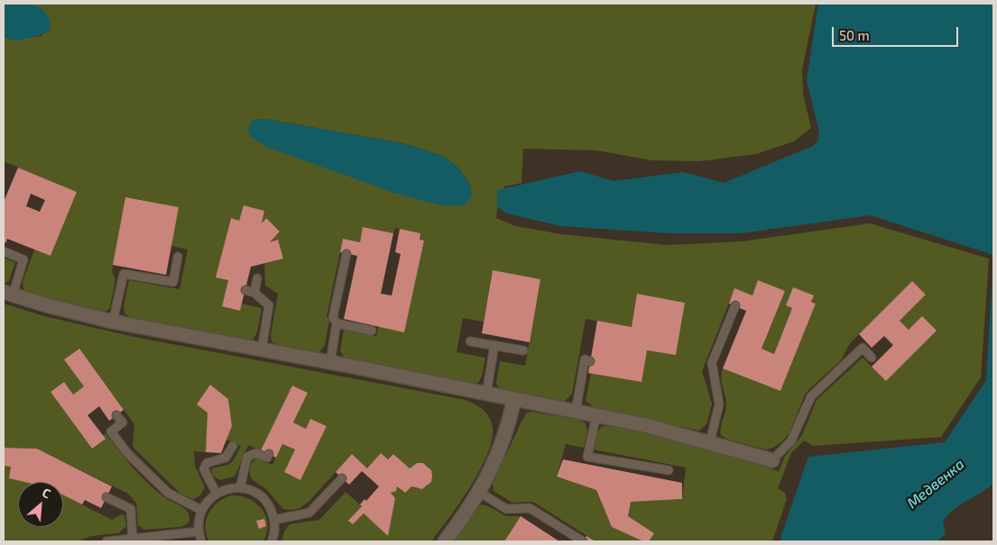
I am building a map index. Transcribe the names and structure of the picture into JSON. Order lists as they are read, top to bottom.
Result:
{
  "water": ["Медвенка"],
  "scale_bar": "50 m",
  "north": "top right"
}
